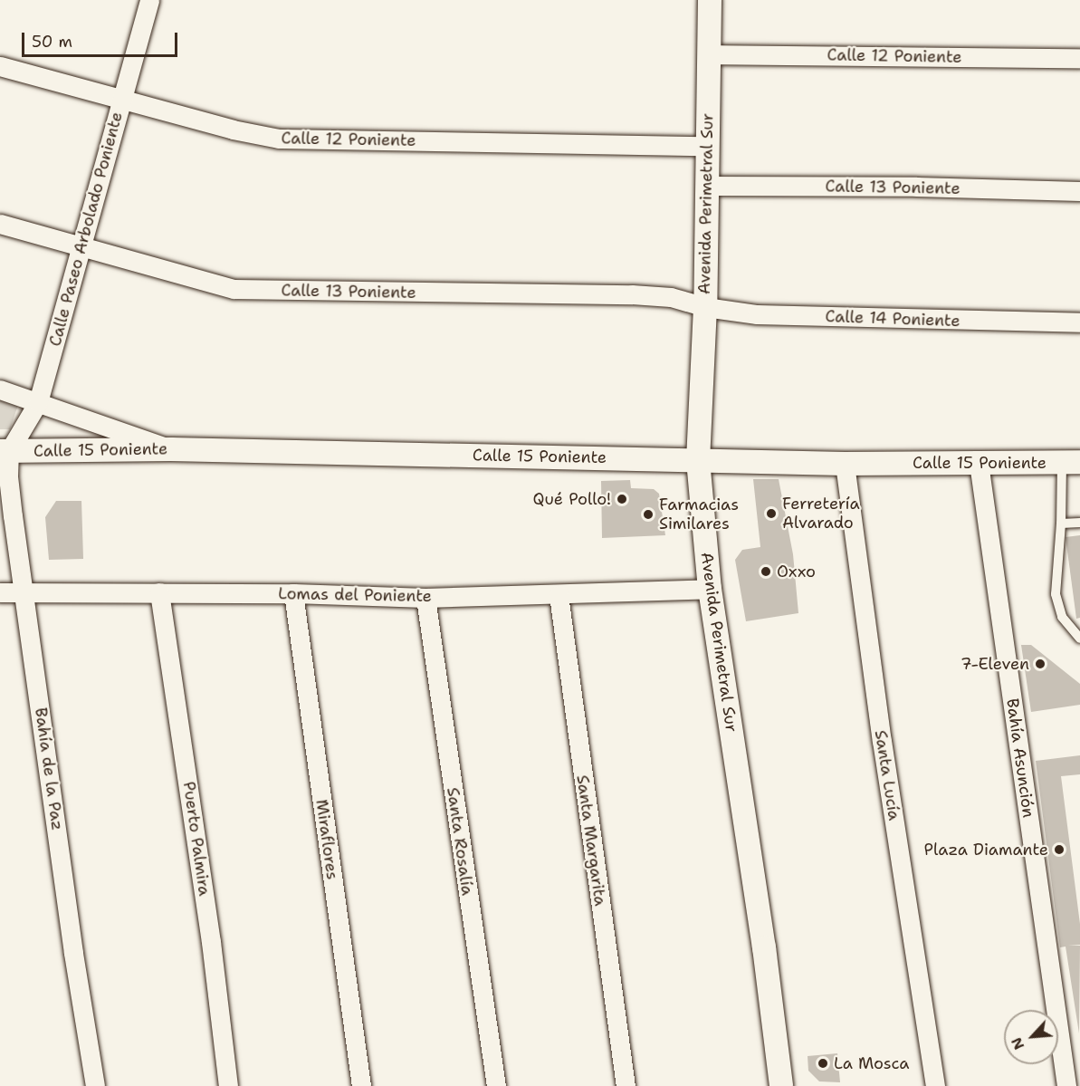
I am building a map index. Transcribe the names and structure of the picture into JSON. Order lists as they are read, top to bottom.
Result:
{
  "streets": {
    "street": [
      "Calle 12 Poniente",
      "Calle 13 Poniente",
      "Avenida Perimetral Sur",
      "Calle Paseo Arbolado Poniente",
      "Calle 14 Poniente",
      "Calle 15 Poniente",
      "Lomas del Poniente",
      "Bahía Asunción",
      "Bahía de la Paz",
      "Santa Lucía",
      "Puerto Palmira",
      "Miraflores",
      "Santa Margarita",
      "Santa Rosalía"
    ]
  },
  "crossings": [
    ["Calle 12 Poniente", "Avenida Perimetral Sur"],
    ["Calle 12 Poniente", "Calle Paseo Arbolado Poniente"],
    ["Calle 13 Poniente", "Avenida Perimetral Sur"],
    ["Calle 13 Poniente", "Calle Paseo Arbolado Poniente"],
    ["Calle 13 Poniente", "Calle 14 Poniente"],
    ["Avenida Perimetral Sur", "Calle 14 Poniente"],
    ["Avenida Perimetral Sur", "Calle 15 Poniente"],
    ["Avenida Perimetral Sur", "Lomas del Poniente"],
    ["Calle Paseo Arbolado Poniente", "Calle 15 Poniente"],
    ["Calle Paseo Arbolado Poniente", "Bahía de la Paz"],
    ["Calle 15 Poniente", "Bahía Asunción"],
    ["Calle 15 Poniente", "Bahía de la Paz"],
    ["Calle 15 Poniente", "Santa Lucía"],
    ["Lomas del Poniente", "Bahía de la Paz"],
    ["Lomas del Poniente", "Puerto Palmira"],
    ["Lomas del Poniente", "Miraflores"],
    ["Lomas del Poniente", "Santa Margarita"],
    ["Lomas del Poniente", "Santa Rosalía"]
  ],
  "places": [
    "Qué Pollo!",
    "Ferretería Alvarado",
    "Farmacias Similares",
    "Oxxo",
    "7-Eleven",
    "Plaza Diamante",
    "La Mosca"
  ],
  "scale_bar": "50 m",
  "north": "bottom left"
}
